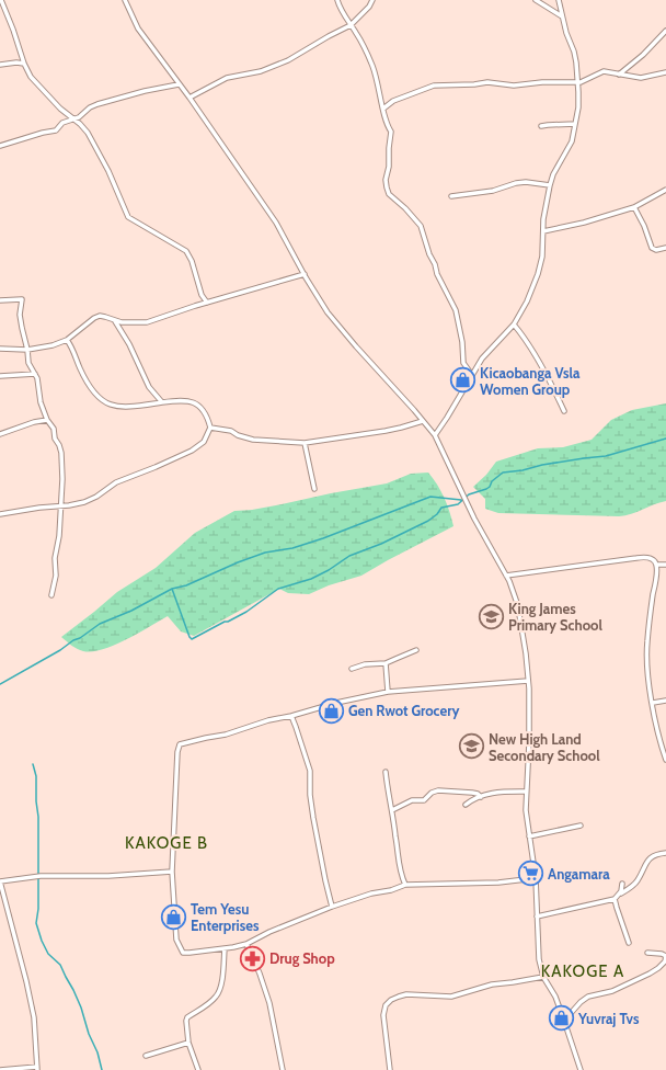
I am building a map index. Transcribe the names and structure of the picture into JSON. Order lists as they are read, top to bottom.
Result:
{
  "districts": ["KAKOGE B", "KAKOGE A"],
  "places": {
    "shop": [
      "Kicaobanga Vsla Women Group",
      "Gen Rwot Grocery",
      "Tem Yesu Enterprises",
      "Yuvraj Tvs"
    ],
    "school or university": ["King James Primary School", "New High Land Secondary School"],
    "supermarket": ["Angamara"],
    "pharmacy": ["Drug Shop"]
  }
}
